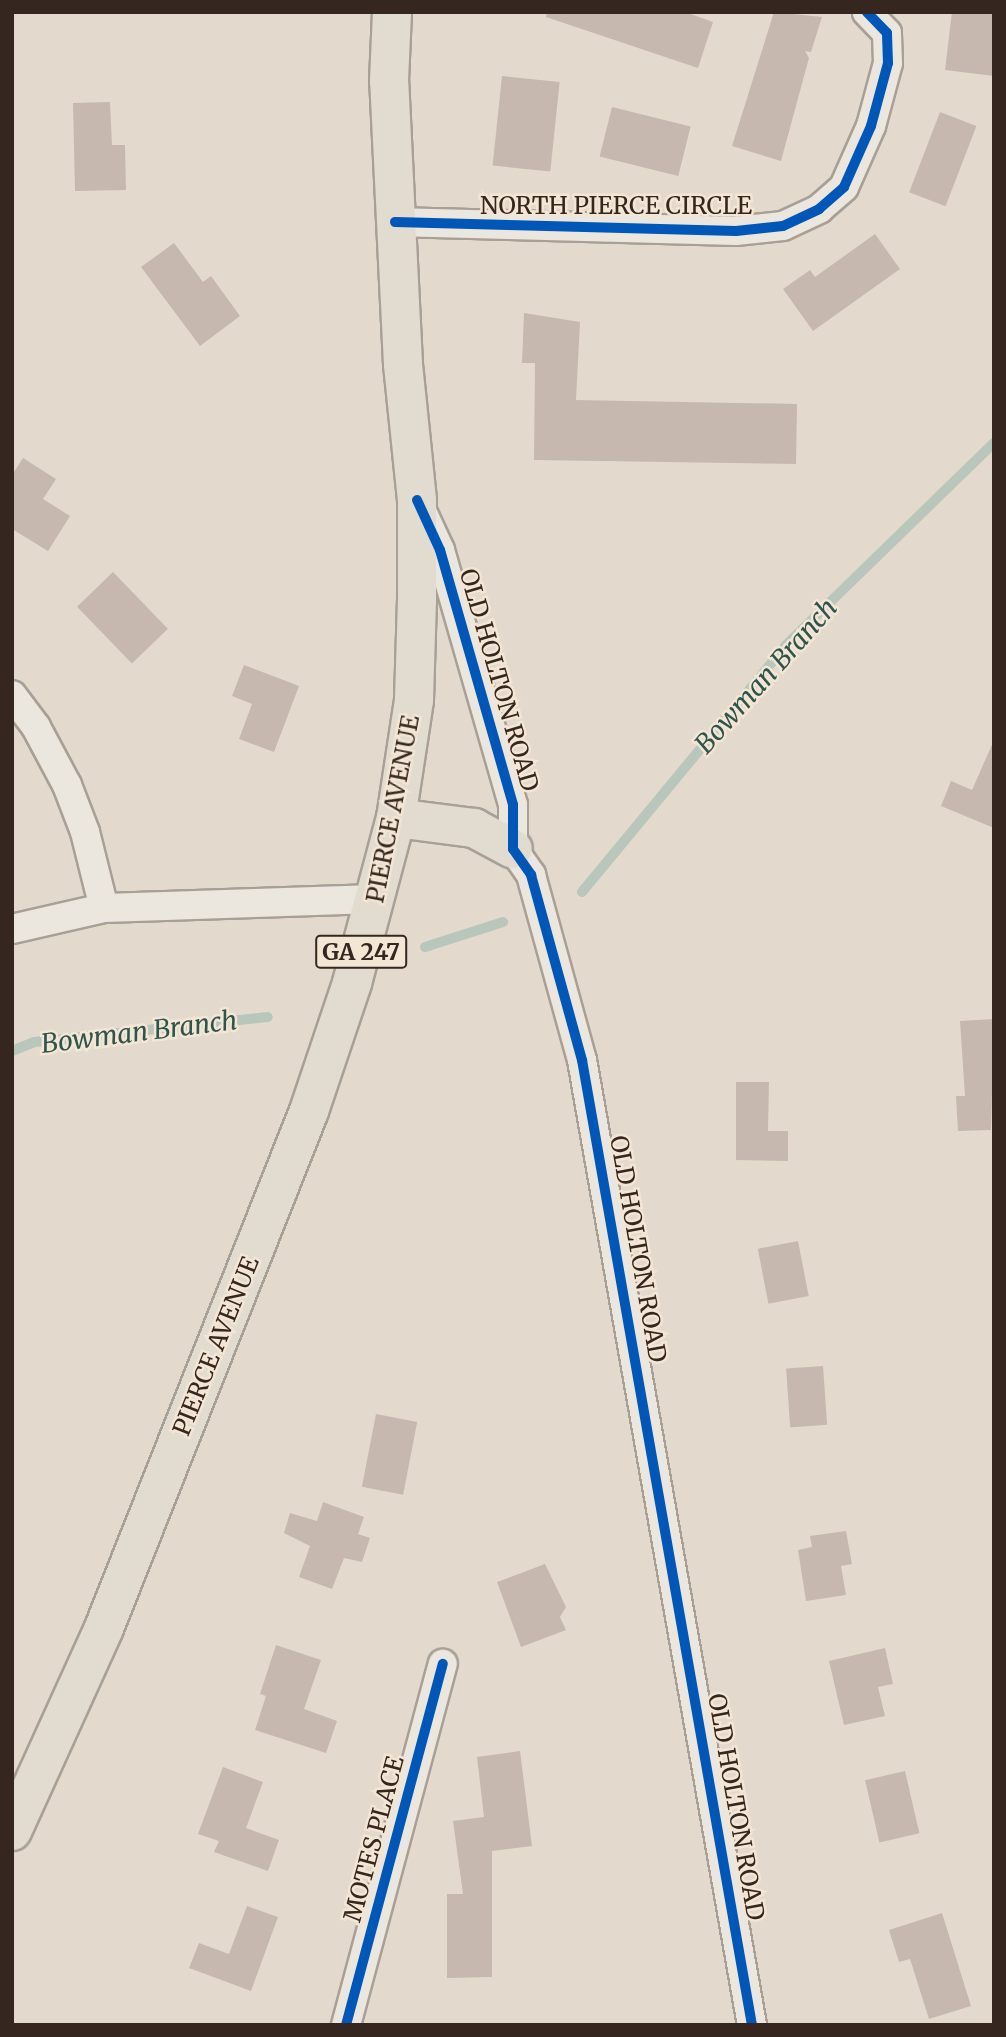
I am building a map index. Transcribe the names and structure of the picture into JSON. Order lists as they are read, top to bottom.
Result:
{
  "streets": {
    "main road": ["PIERCE AVENUE", "GA 247"],
    "street": ["NORTH PIERCE CIRCLE", "OLD HOLTON ROAD", "MOTES PLACE"]
  },
  "crossings": [
    ["NORTH PIERCE CIRCLE", "PIERCE AVENUE"],
    ["OLD HOLTON ROAD", "PIERCE AVENUE"]
  ],
  "water": ["Bowman Branch"]
}
